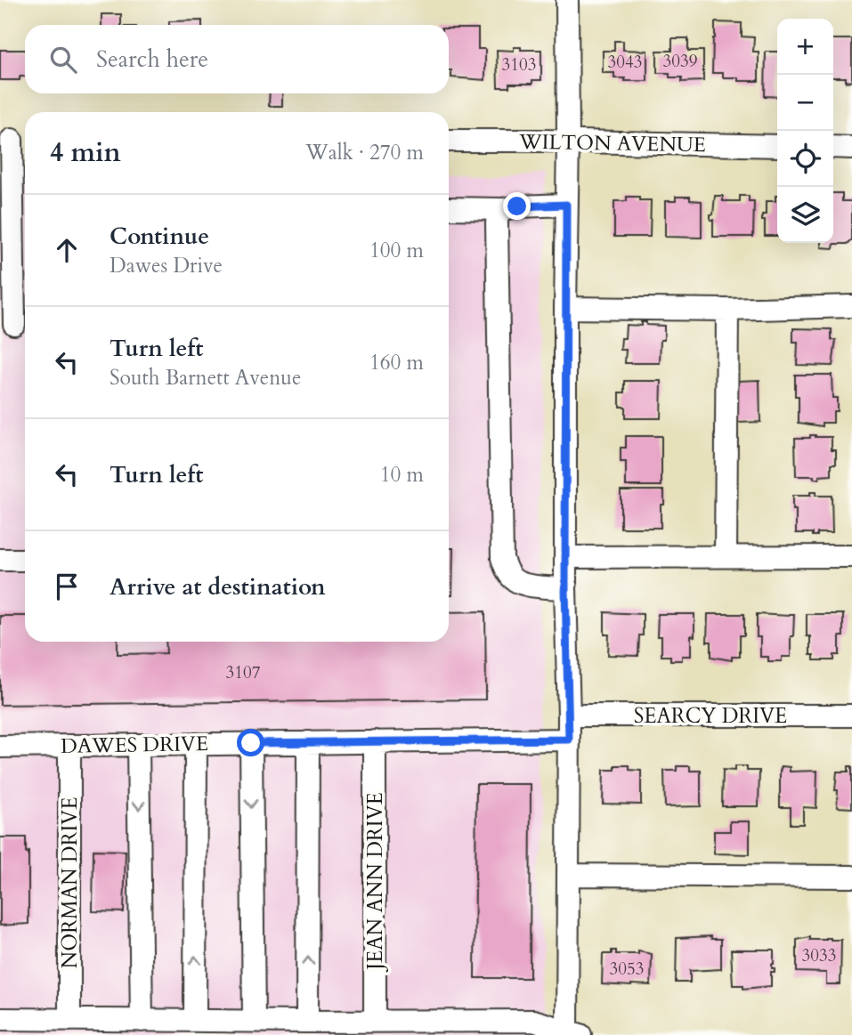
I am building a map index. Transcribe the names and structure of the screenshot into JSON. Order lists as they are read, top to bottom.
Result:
{
  "streets": {
    "street": [
      "WILTON AVENUE",
      "SEARCY DRIVE",
      "DAWES DRIVE",
      "JEAN ANN DRIVE",
      "NORMAN DRIVE"
    ]
  },
  "crossings": [
    ["DAWES DRIVE", "JEAN ANN DRIVE"],
    ["DAWES DRIVE", "NORMAN DRIVE"]
  ],
  "house_numbers": [
    "3039",
    "3043",
    "3103",
    "3107",
    "3033",
    "3053"
  ],
  "page": {
    "map_buttons": ["+", "−"],
    "search": "Search here",
    "heading": ["4 min", "Walk · 270 m"],
    "list": [
      ["Continue", "Dawes Drive", "100 m"],
      ["Turn left", "South Barnett Avenue", "160 m"],
      ["Turn left", "10 m"],
      "Arrive at destination"
    ]
  }
}
